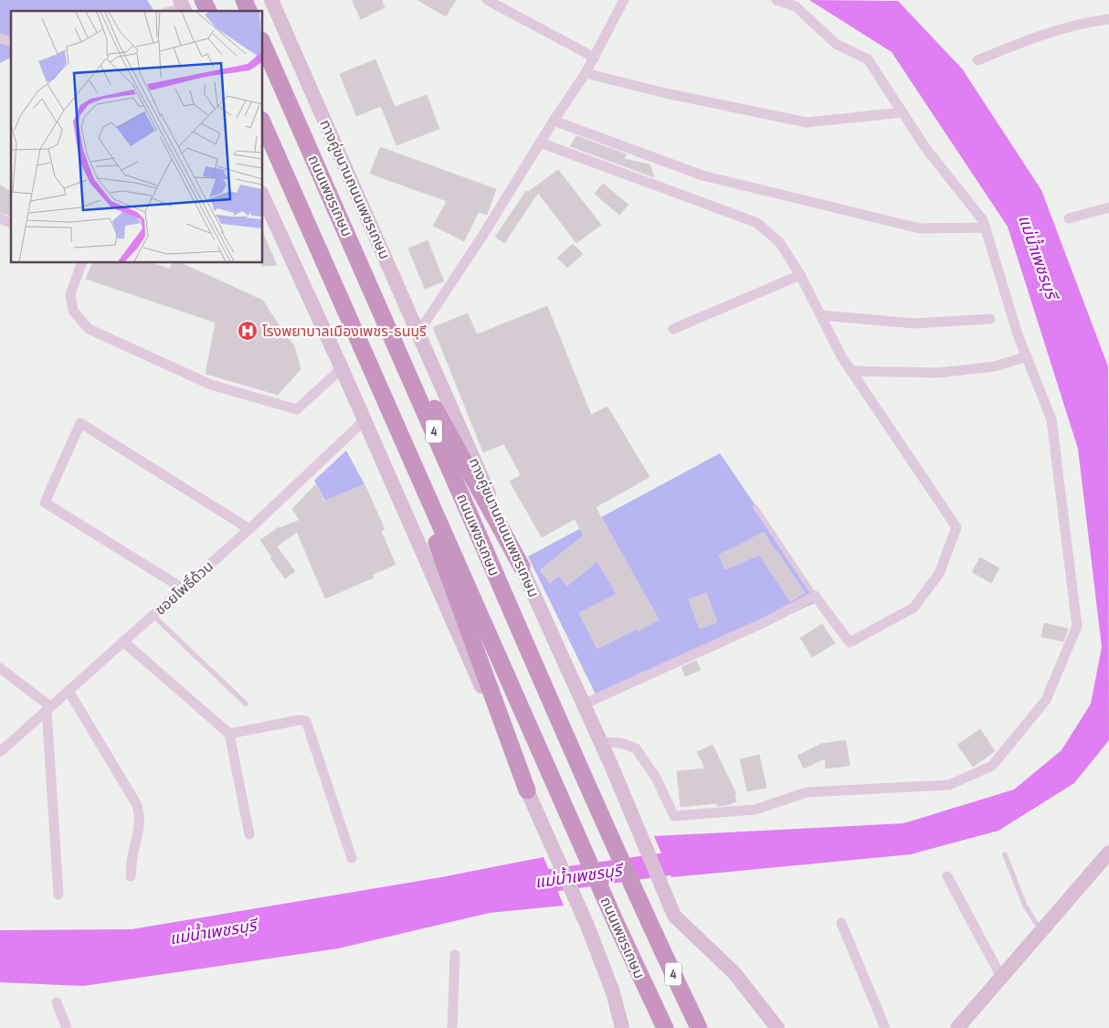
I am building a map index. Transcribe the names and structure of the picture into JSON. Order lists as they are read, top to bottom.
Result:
{
  "streets": {
    "highway": ["ถนนเพชรเกษม", "4"],
    "main road": ["ทางคู่ขนานถนนเพชรเกษม"],
    "street": ["ซอยโพธิ์ด้วน"]
  },
  "water": ["แม่น้ำเพชรบุรี"],
  "places": {
    "hospital": ["โรงพยาบาลเมืองเพชร-ธนบุรี"]
  }
}
